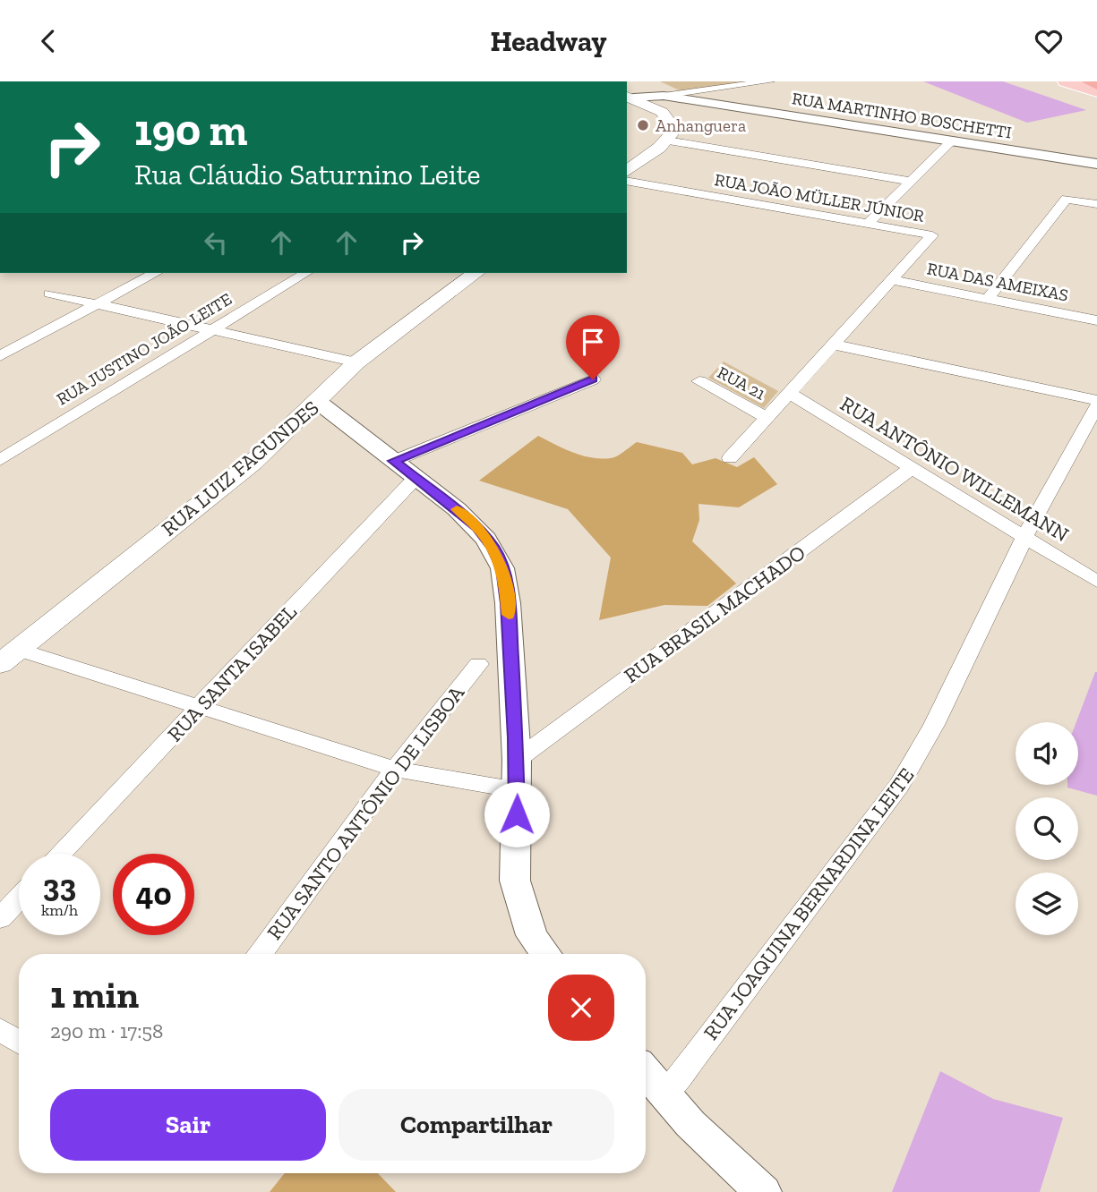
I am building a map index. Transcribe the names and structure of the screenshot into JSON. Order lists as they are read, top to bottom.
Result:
{
  "streets": {
    "main road": ["RUA LUIZ FAGUNDES"],
    "street": [
      "RUA MARTINHO BOSCHETTI",
      "RUA JOÃO MÜLLER JÚNIOR",
      "RUA DAS AMEIXAS",
      "RUA JUSTINO JOÃO LEITE",
      "RUA 21",
      "RUA ANTÔNIO WILLEMANN",
      "RUA BRASIL MACHADO",
      "RUA SANTA ISABEL",
      "RUA SANTO ANTÔNIO DE LISBOA",
      "RUA JOAQUINA BERNARDINA LEITE"
    ]
  },
  "crossings": [
    ["RUA JOÃO MÜLLER JÚNIOR", "RUA DAS AMEIXAS"],
    ["RUA JOÃO MÜLLER JÚNIOR", "RUA 21"],
    ["RUA JOÃO MÜLLER JÚNIOR", "RUA ANTÔNIO WILLEMANN"],
    ["RUA ANTÔNIO WILLEMANN", "RUA BRASIL MACHADO"],
    ["RUA ANTÔNIO WILLEMANN", "RUA JOAQUINA BERNARDINA LEITE"]
  ],
  "places": ["Anhanguera"],
  "page": {
    "header": "Headway",
    "turn": ["190 m", "Rua Cláudio Saturnino Leite"],
    "speed": "33 km/h",
    "limit": "40",
    "heading": ["1 min", "290 m · 17:58"],
    "buttons": ["Sair", "Compartilhar"]
  }
}
